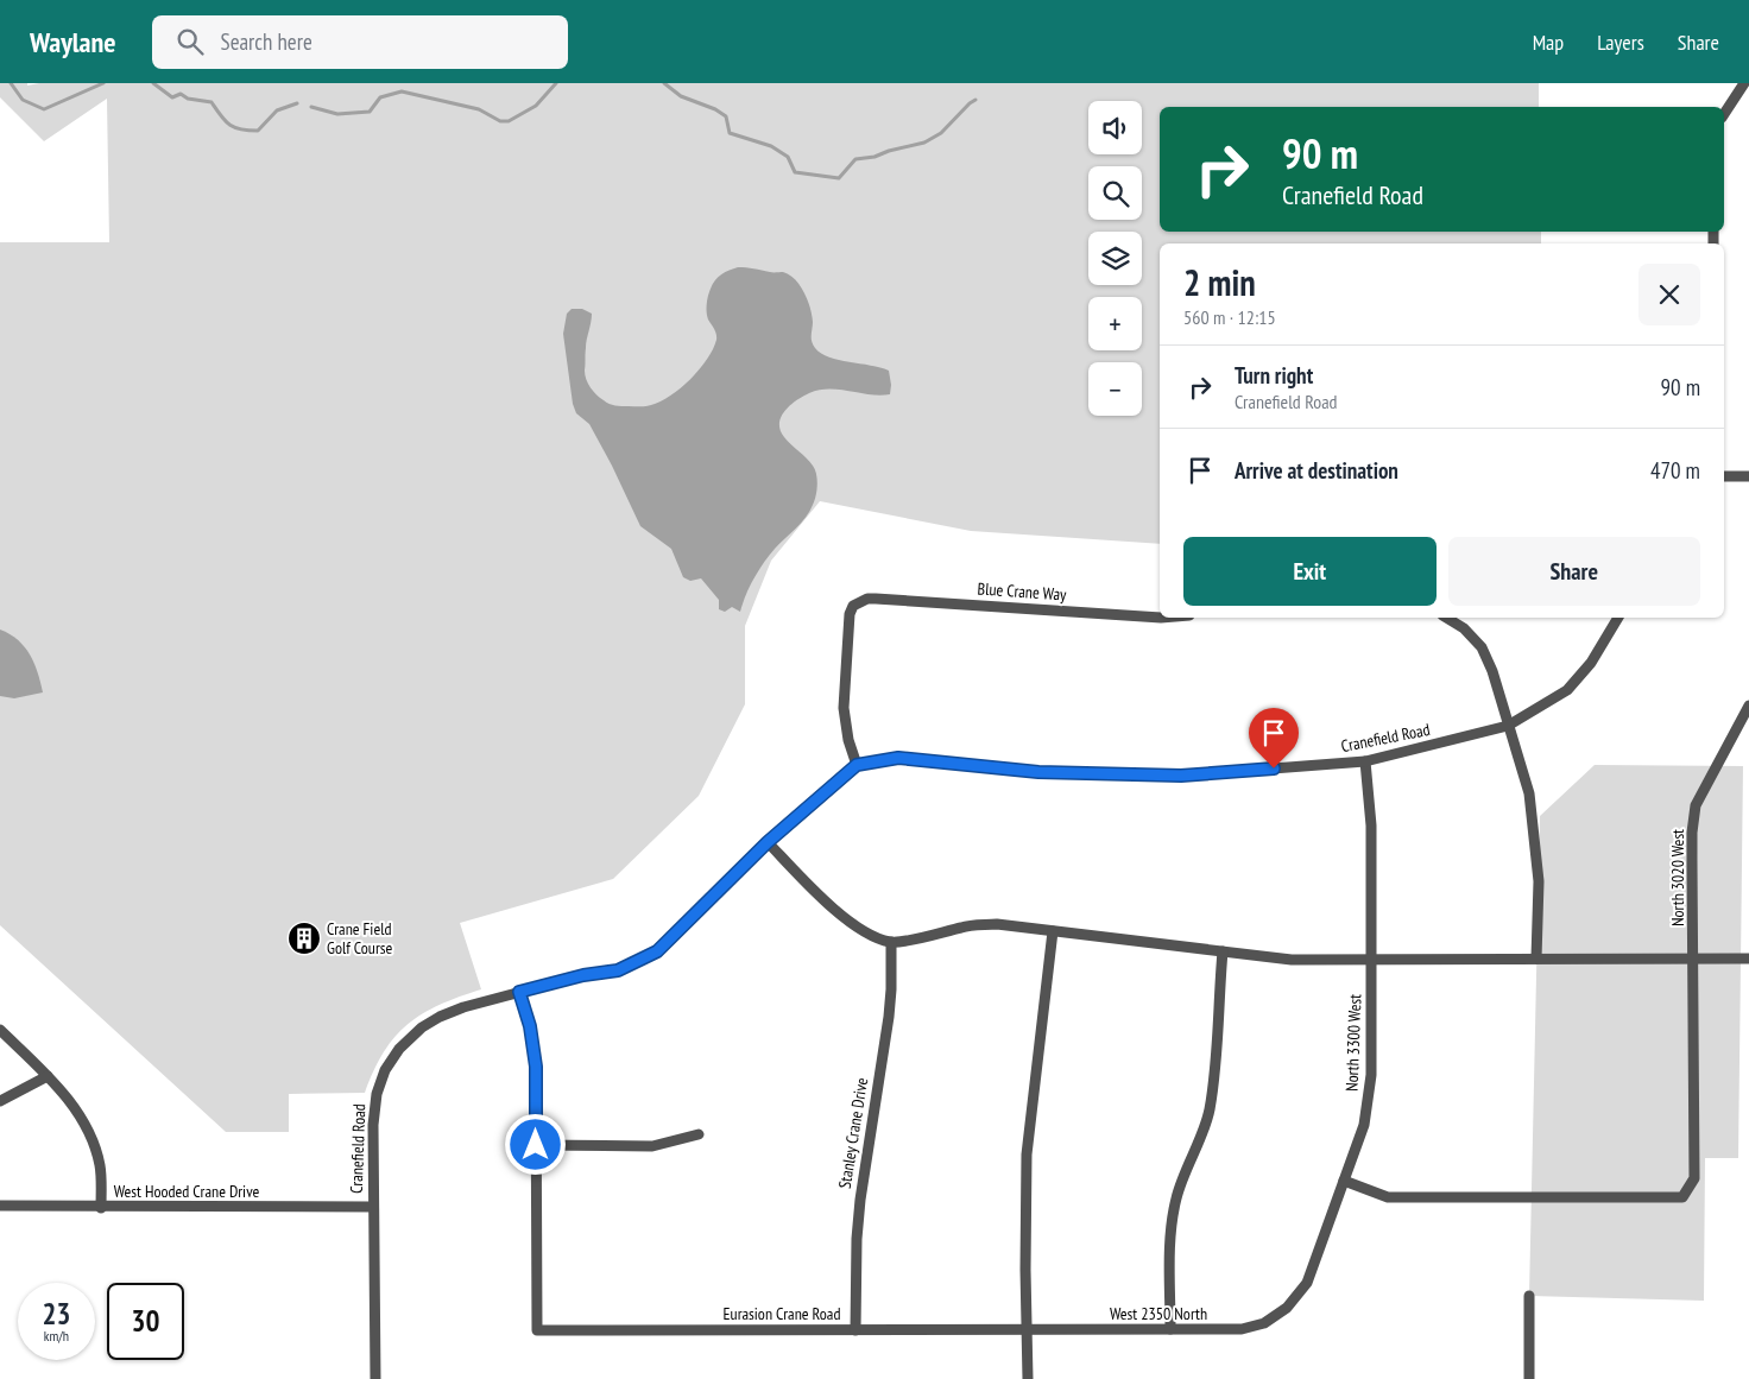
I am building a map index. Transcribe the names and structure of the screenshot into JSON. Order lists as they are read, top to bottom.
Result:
{
  "streets": {
    "street": [
      "Blue Crane Way",
      "Cranefield Road",
      "North 3020 West",
      "North 3300 West",
      "Stanley Crane Drive",
      "West Hooded Crane Drive",
      "Eurasion Crane Road",
      "West 2350 North"
    ]
  },
  "crossings": [
    ["Blue Crane Way", "Cranefield Road"],
    ["Cranefield Road", "North 3300 West"],
    ["Cranefield Road", "West Hooded Crane Drive"],
    ["North 3020 West", "North 3300 West"],
    ["North 3300 West", "West 2350 North"],
    ["Stanley Crane Drive", "Eurasion Crane Road"],
    ["Eurasion Crane Road", "West 2350 North"]
  ],
  "places": {
    "building": ["Crane Field Golf Course"]
  },
  "page": {
    "header": "Waylane",
    "search": "Search here",
    "nav": ["Map", "Layers", "Share"],
    "map_buttons": ["+", "−"],
    "turn": ["90 m", "Cranefield Road"],
    "heading": ["2 min", "560 m · 12:15"],
    "list": [
      {
        "name": "Turn right",
        "note": "Cranefield Road",
        "value": "90 m"
      },
      {
        "name": "Arrive at destination",
        "value": "470 m"
      }
    ],
    "buttons": ["Exit", "Share"],
    "speed": "23 km/h",
    "limit": "30"
  }
}
